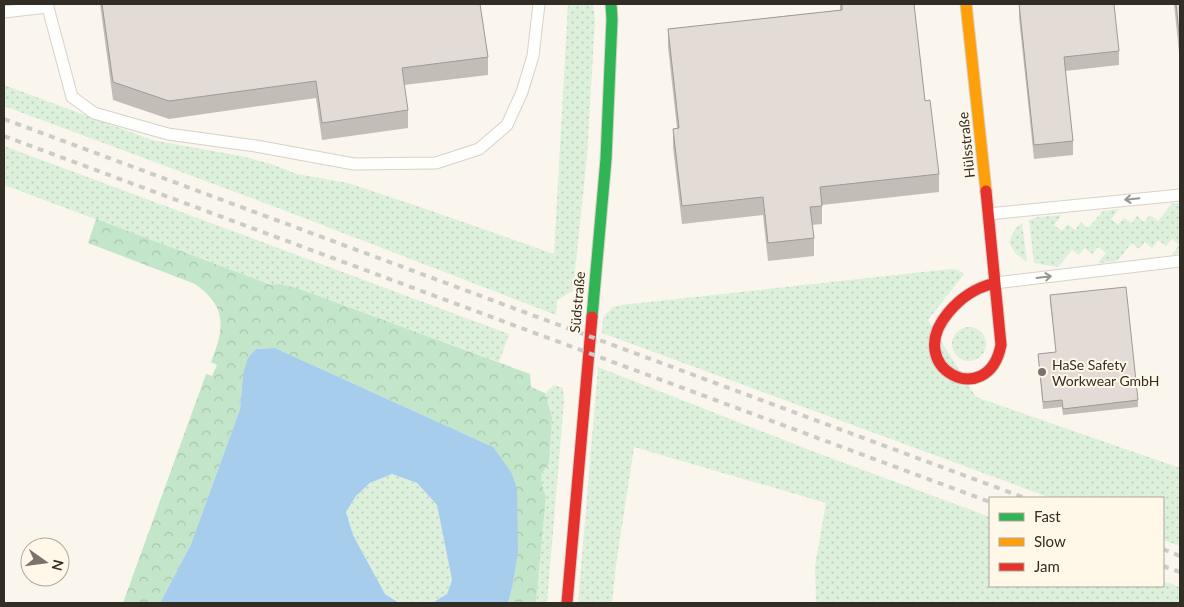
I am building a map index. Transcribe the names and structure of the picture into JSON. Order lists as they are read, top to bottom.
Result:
{
  "streets": {
    "street": ["Hülsstraße", "Südstraße"]
  },
  "places": ["HaSe Safety Workwear GmbH"],
  "legend": ["Fast", "Slow", "Jam"],
  "north": "right"
}
